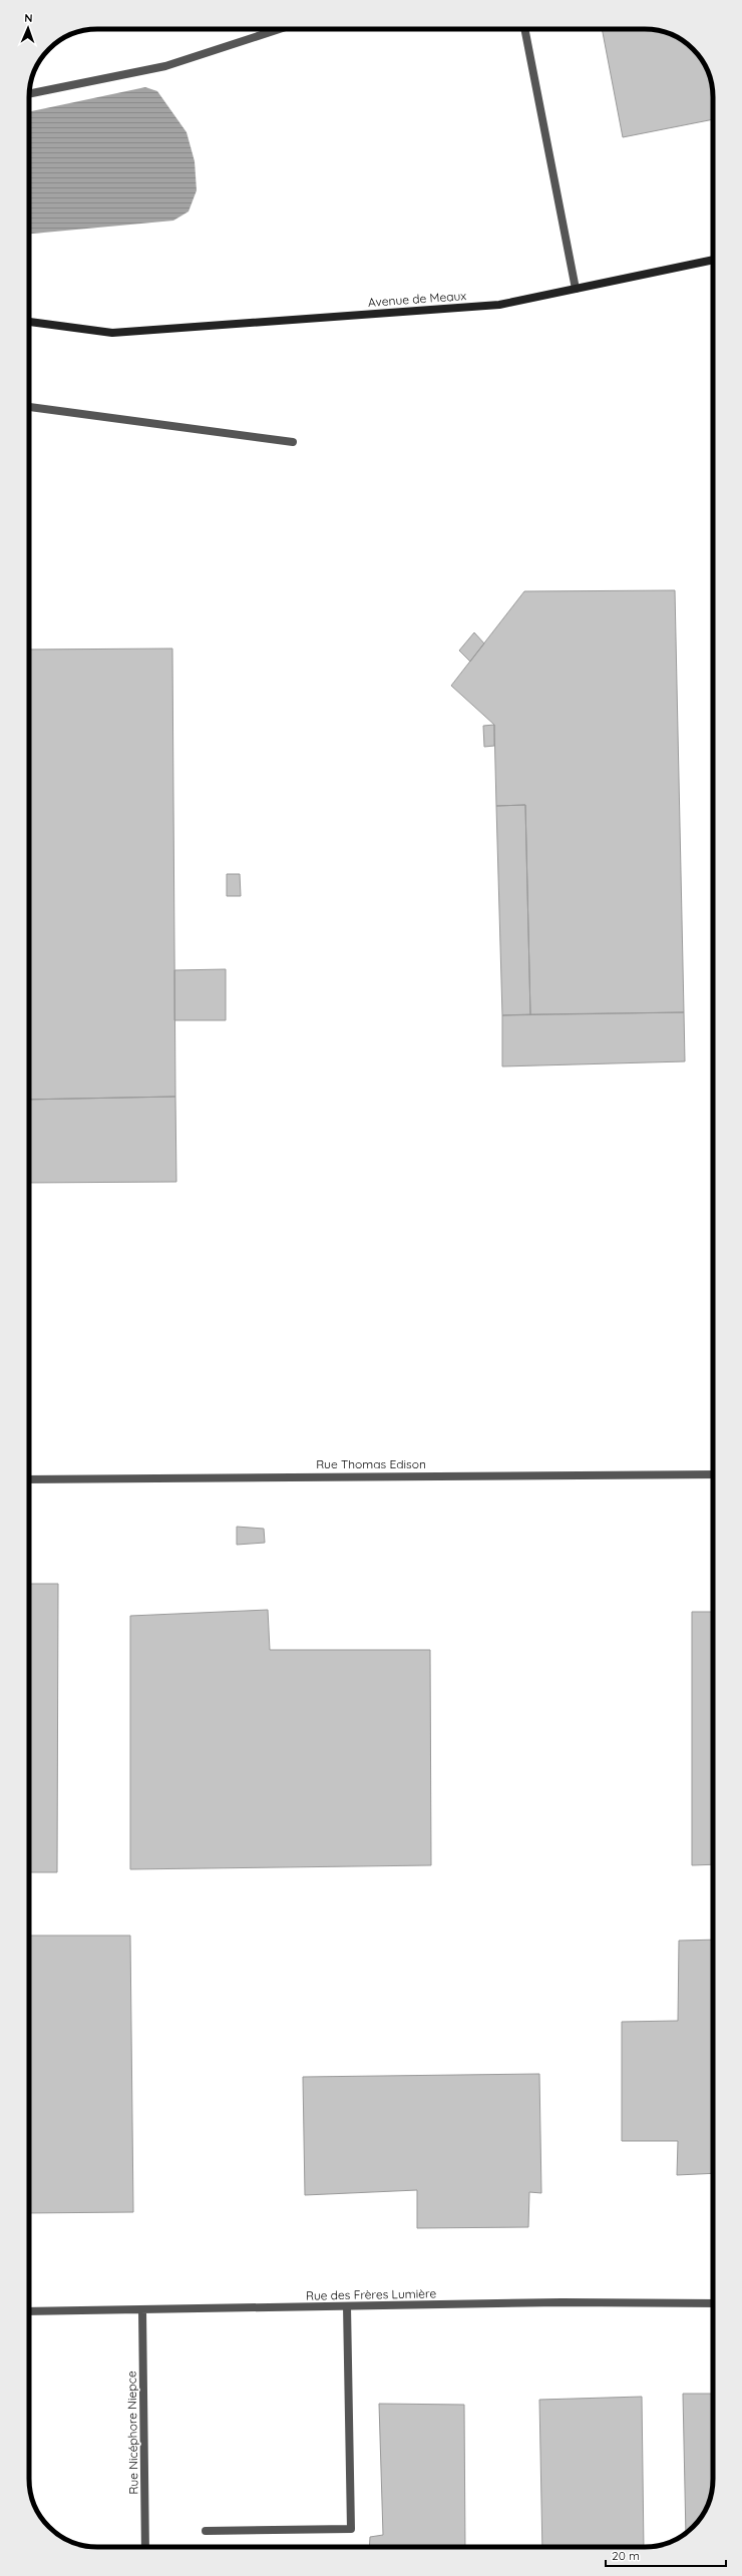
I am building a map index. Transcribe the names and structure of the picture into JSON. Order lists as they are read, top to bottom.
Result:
{
  "streets": {
    "street": [
      "Avenue de Meaux",
      "Rue Thomas Edison",
      "Rue des Frères Lumière",
      "Rue Nicéphore Niepce"
    ]
  },
  "crossings": [
    ["Rue des Frères Lumière", "Rue Nicéphore Niepce"]
  ],
  "scale_bar": "20 m",
  "north": "top"
}
